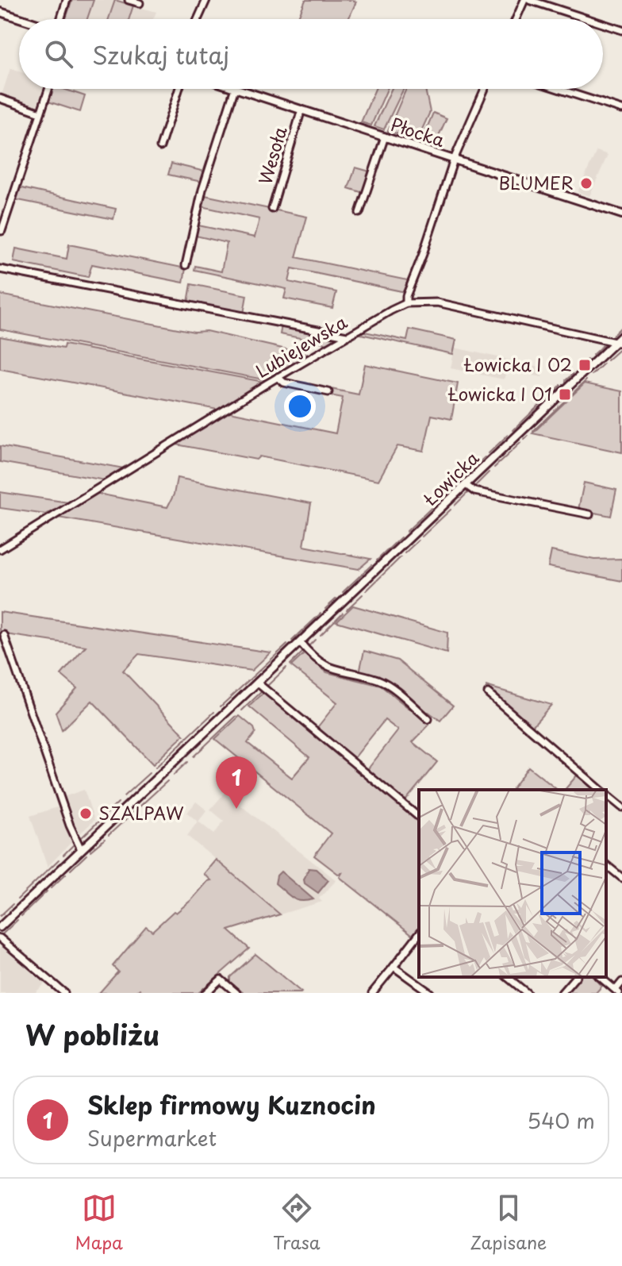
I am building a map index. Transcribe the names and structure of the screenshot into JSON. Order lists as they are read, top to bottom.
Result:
{
  "streets": {
    "street": [
      "Płocka",
      "Wesoła",
      "Lubiejewska",
      "Łowicka"
    ]
  },
  "crossings": [
    ["Płocka", "Wesoła"],
    ["Lubiejewska", "Łowicka"]
  ],
  "places": {
    "other": ["BLUMER", "SZALPAW"],
    "transit": ["Łowicka I 02", "Łowicka I 01"]
  },
  "page": {
    "search": "Szukaj tutaj",
    "pins": "1",
    "heading": "W pobliżu",
    "list": [
      {
        "mark": "1",
        "name": "Sklep firmowy Kuznocin",
        "note": "Supermarket",
        "value": "540 m"
      }
    ],
    "nav": ["Mapa", "Trasa", "Zapisane"]
  }
}
